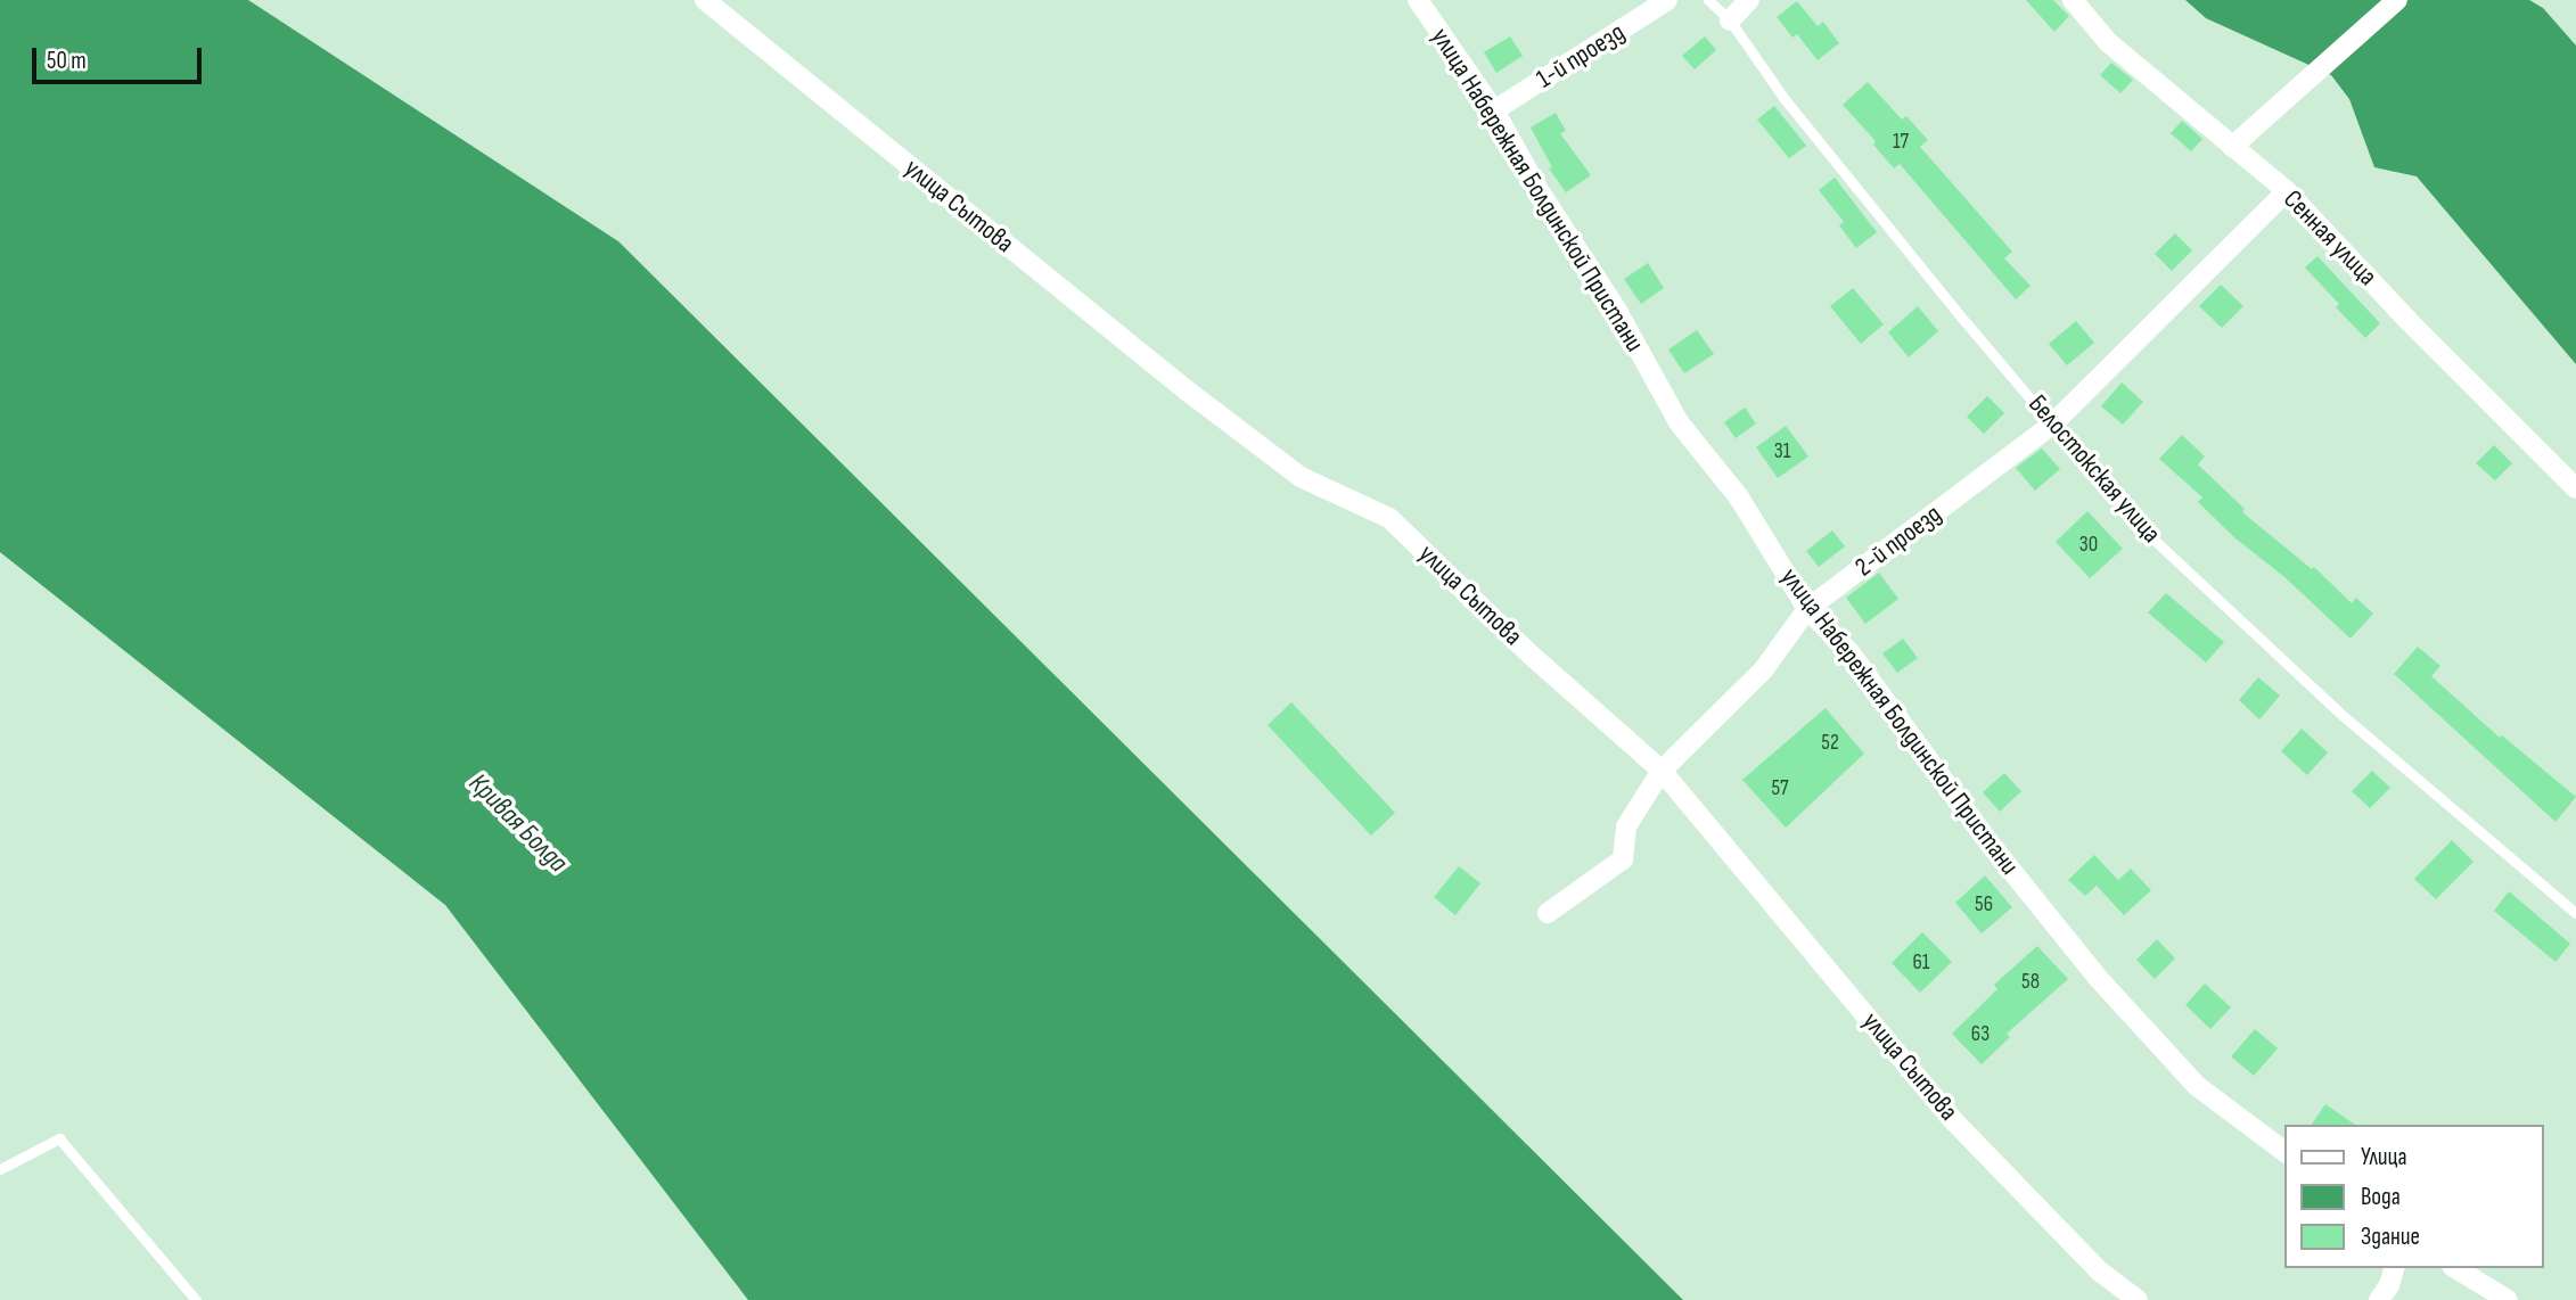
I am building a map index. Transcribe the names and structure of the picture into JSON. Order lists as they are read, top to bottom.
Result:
{
  "streets": {
    "street": [
      "1-й проезд",
      "улица Набережная Болдинской Пристани",
      "улица Сытова",
      "Сенная улица",
      "2-й проезд"
    ],
    "lane": ["Белостокская улица"]
  },
  "crossings": [
    ["1-й проезд", "улица Набережная Болдинской Пристани"],
    ["улица Набережная Болдинской Пристани", "2-й проезд"],
    ["улица Сытова", "2-й проезд"],
    ["Сенная улица", "2-й проезд"],
    ["Белостокская улица", "2-й проезд"]
  ],
  "water": ["Кривая Болда"],
  "house_numbers": [
    "17",
    "31",
    "30",
    "52",
    "57",
    "56",
    "61",
    "58",
    "63"
  ],
  "legend": ["Улица", "Вода", "Здание"],
  "scale_bar": "50 m"
}
